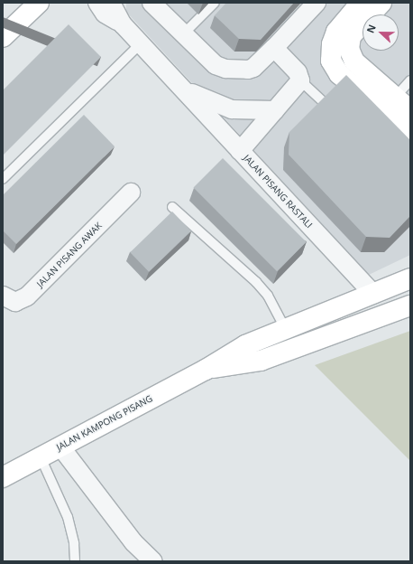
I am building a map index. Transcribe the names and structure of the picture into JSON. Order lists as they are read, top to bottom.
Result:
{
  "streets": {
    "main road": ["JALAN KAMPONG PISANG"],
    "street": ["JALAN PISANG RASTALI", "JALAN PISANG AWAK"]
  },
  "crossings": [
    ["JALAN PISANG RASTALI", "JALAN KAMPONG PISANG"]
  ],
  "north": "left"
}
